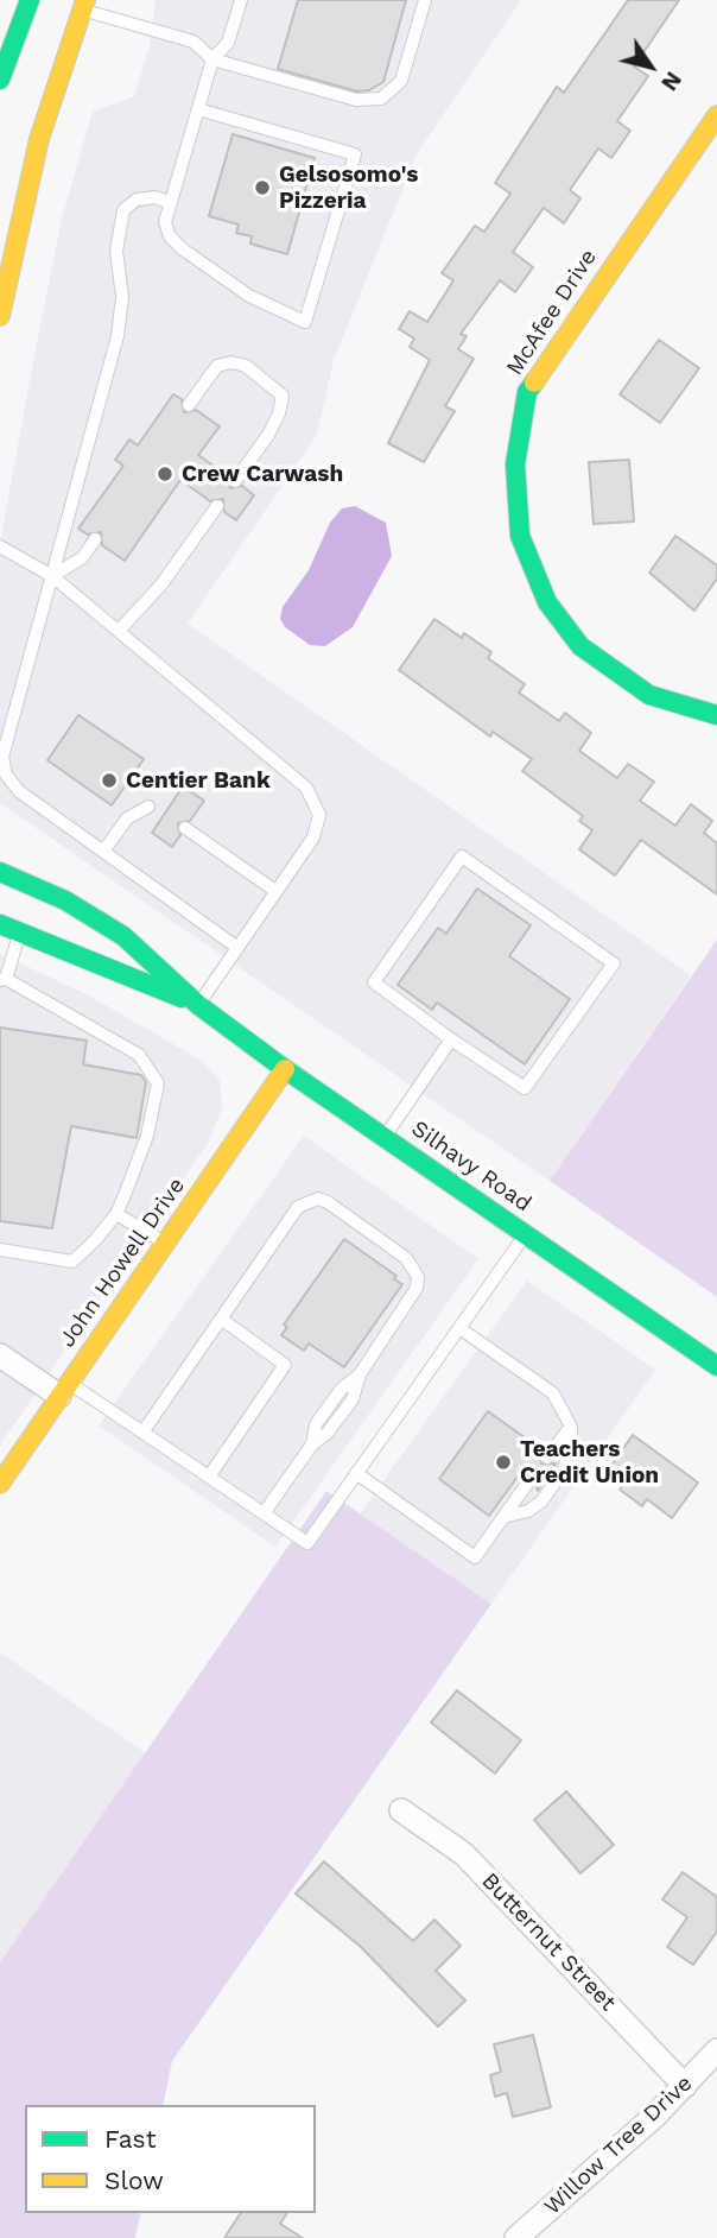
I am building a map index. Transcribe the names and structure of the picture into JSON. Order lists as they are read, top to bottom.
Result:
{
  "streets": {
    "street": [
      "McAfee Drive",
      "Silhavy Road",
      "John Howell Drive",
      "Butternut Street",
      "Willow Tree Drive"
    ]
  },
  "crossings": [
    ["Silhavy Road", "John Howell Drive"],
    ["Butternut Street", "Willow Tree Drive"]
  ],
  "places": [
    "Gelsosomo's Pizzeria",
    "Crew Carwash",
    "Centier Bank",
    "Teachers Credit Union"
  ],
  "legend": ["Fast", "Slow"],
  "north": "bottom right"
}
